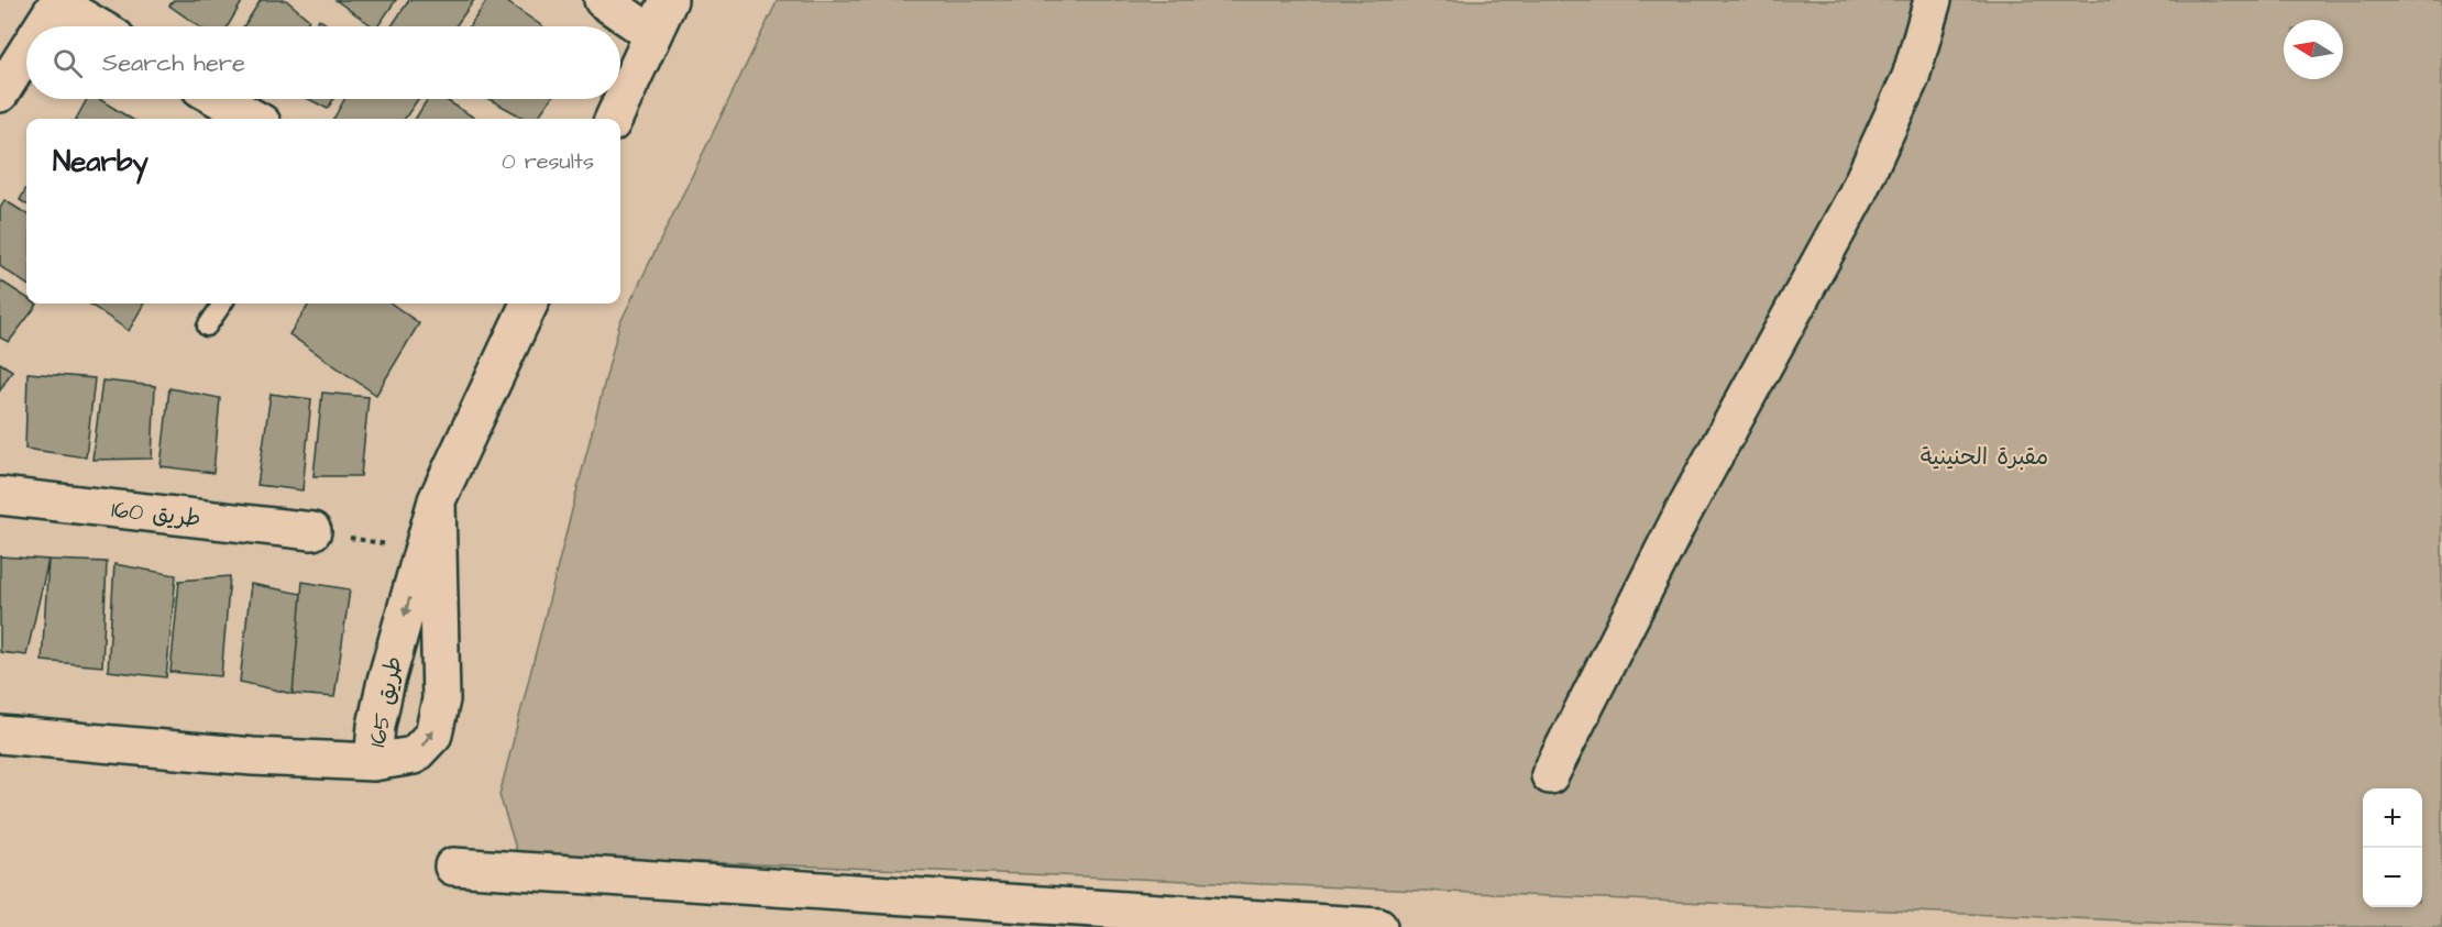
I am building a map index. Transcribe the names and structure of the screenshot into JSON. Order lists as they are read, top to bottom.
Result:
{
  "streets": {
    "street": ["طريق 160", "طريق 165"]
  },
  "parks": ["مقبرة الحنينية"],
  "north": "left",
  "page": {
    "search": "Search here",
    "heading": ["Nearby", "0 results"],
    "map_buttons": ["+", "−"]
  }
}
